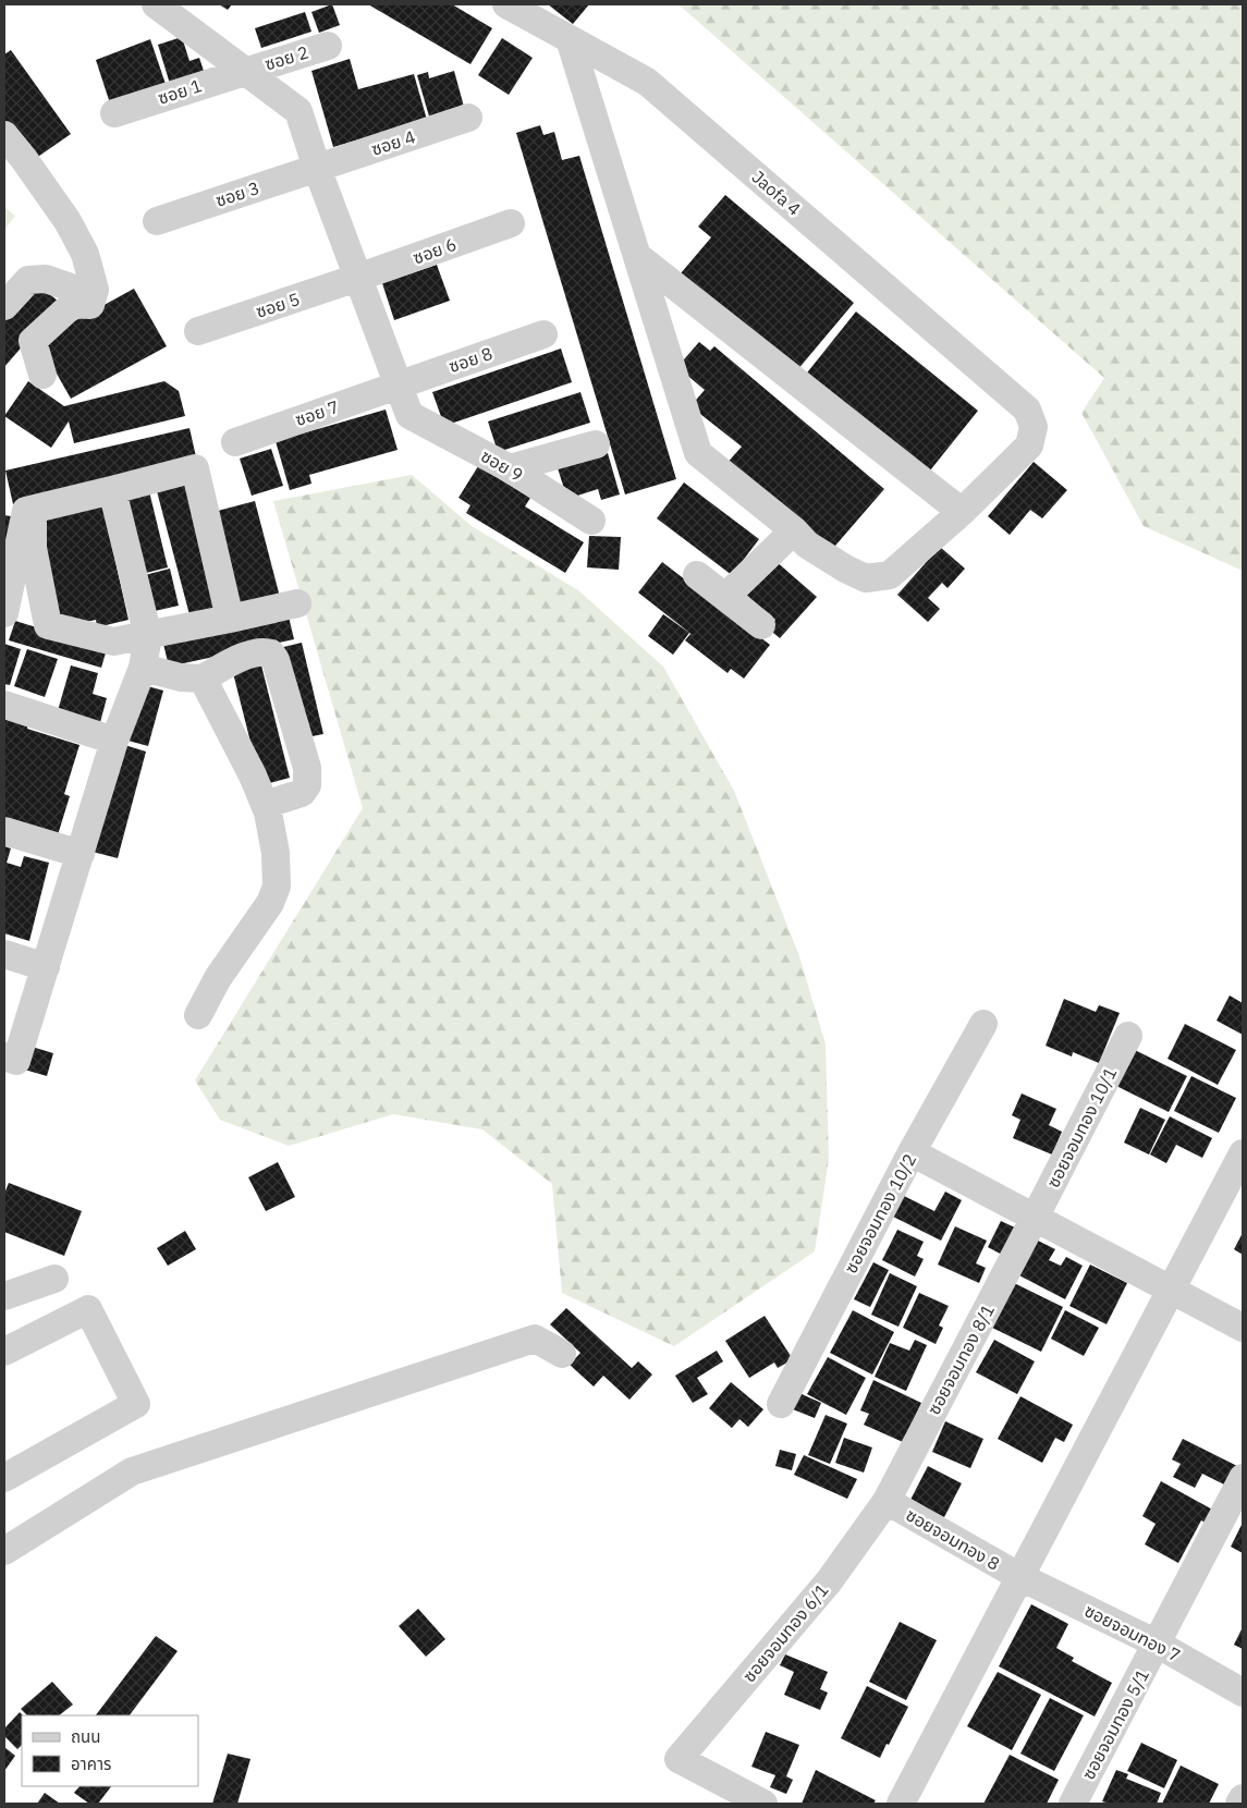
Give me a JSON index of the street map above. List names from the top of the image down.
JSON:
{
  "streets": {
    "street": [
      "ซอย 2",
      "ซอย 1",
      "ซอย 4",
      "Jaofa 4",
      "ซอย 3",
      "ซอย 6",
      "ซอย 5",
      "ซอย 8",
      "ซอย 7",
      "ซอย 9",
      "ซอยจอมทอง 10/1",
      "ซอยจอมทอง 10/2",
      "ซอยจอมทอง 8/1",
      "ซอยจอมทอง 8",
      "ซอยจอมทอง 6/1",
      "ซอยจอมทอง 7",
      "ซอยจอมทอง 5/1"
    ]
  },
  "crossings": [
    ["ซอย 2", "ซอย 1"],
    ["ซอย 4", "ซอย 3"],
    ["ซอย 6", "ซอย 5"],
    ["ซอย 8", "ซอย 7"],
    ["ซอย 8", "ซอย 9"],
    ["ซอย 7", "ซอย 9"],
    ["ซอยจอมทอง 10/1", "ซอยจอมทอง 8/1"],
    ["ซอยจอมทอง 8/1", "ซอยจอมทอง 8"],
    ["ซอยจอมทอง 8/1", "ซอยจอมทอง 6/1"],
    ["ซอยจอมทอง 8", "ซอยจอมทอง 6/1"],
    ["ซอยจอมทอง 8", "ซอยจอมทอง 7"],
    ["ซอยจอมทอง 7", "ซอยจอมทอง 5/1"]
  ],
  "legend": ["ถนน", "อาคาร"]
}
